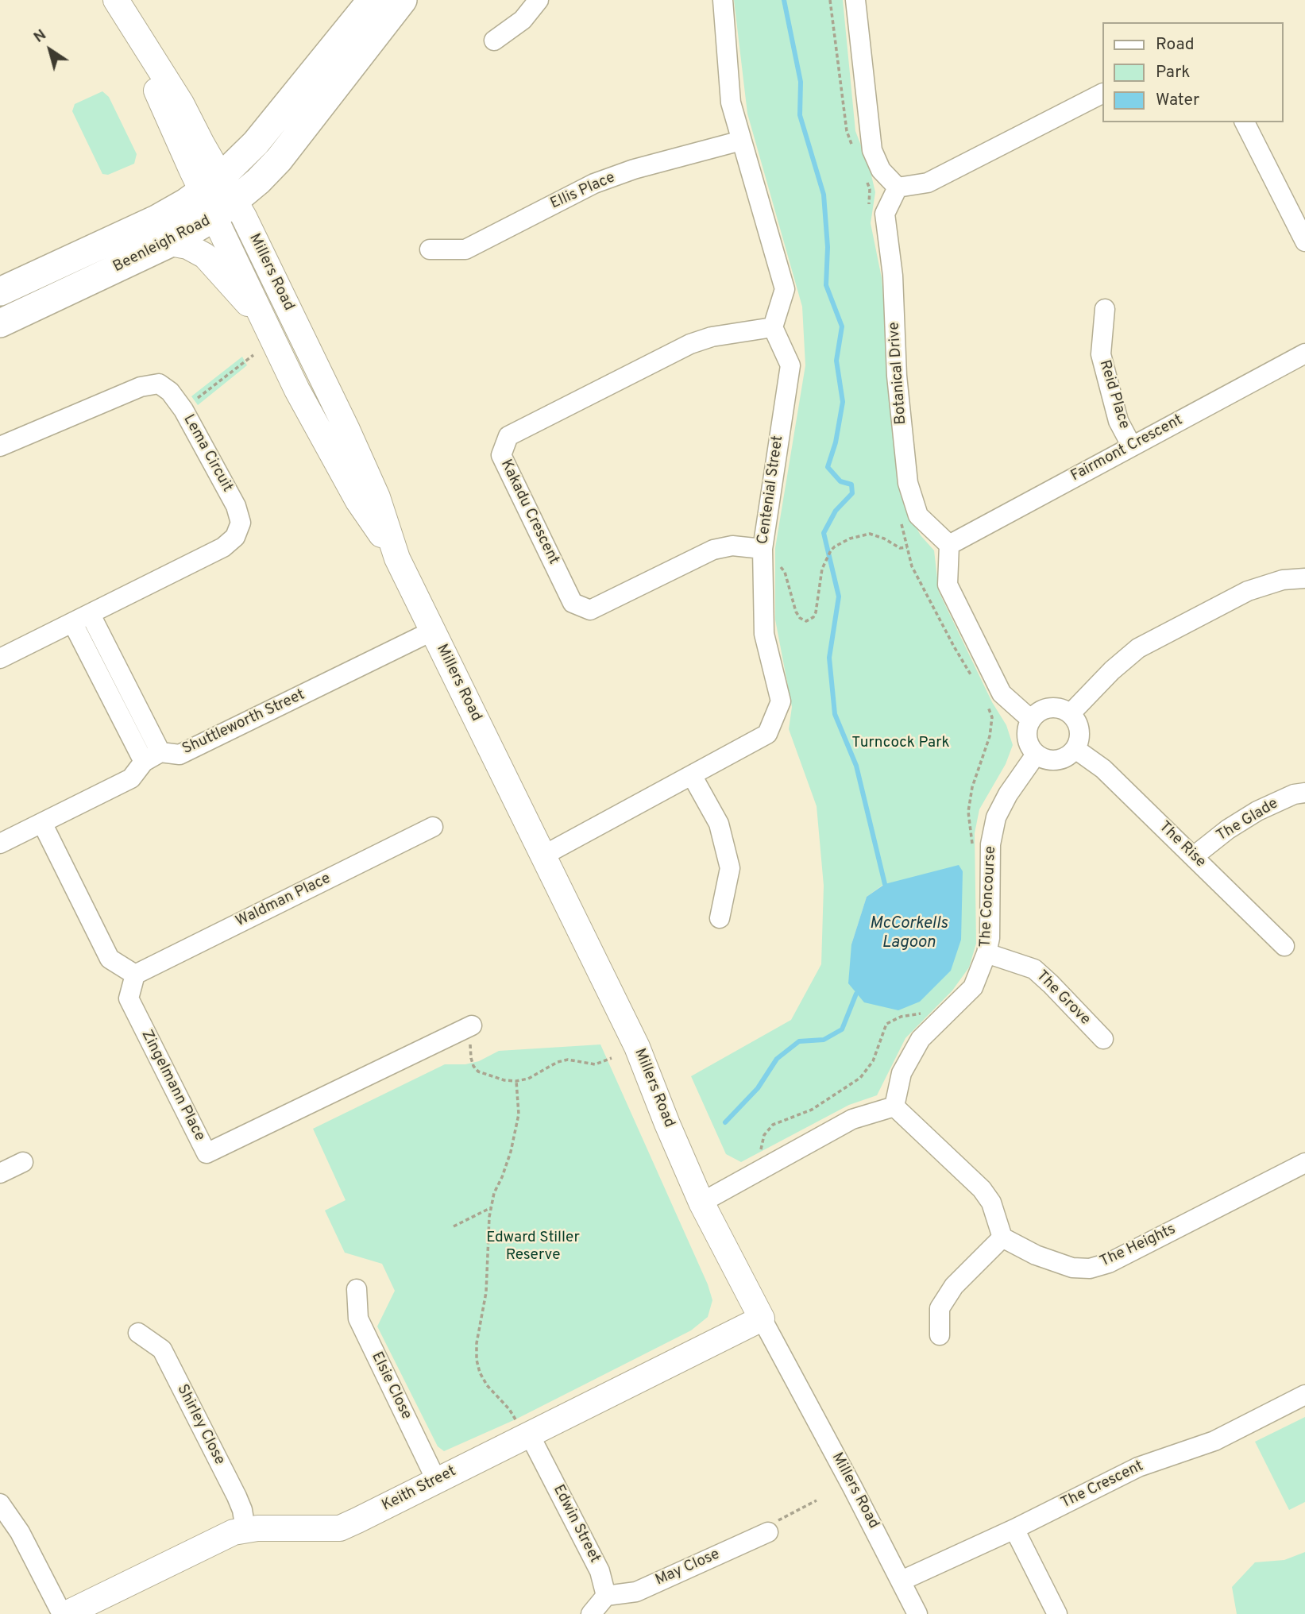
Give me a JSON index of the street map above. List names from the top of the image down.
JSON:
{
  "streets": {
    "main road": ["Beenleigh Road"],
    "street": [
      "Ellis Place",
      "Millers Road",
      "Botanical Drive",
      "Reid Place",
      "Fairmont Crescent",
      "Lema Circuit",
      "Centenial Street",
      "Kakadu Crescent",
      "Shuttleworth Street",
      "The Glade",
      "The Rise",
      "The Concourse",
      "Waldman Place",
      "The Grove",
      "Zingelmann Place",
      "The Heights",
      "Elsie Close",
      "Shirley Close",
      "The Crescent",
      "Keith Street",
      "Edwin Street",
      "May Close"
    ]
  },
  "crossings": [
    ["Beenleigh Road", "Millers Road"],
    ["Millers Road", "Centenial Street"],
    ["Millers Road", "Shuttleworth Street"],
    ["Millers Road", "The Crescent"],
    ["Millers Road", "Keith Street"],
    ["Botanical Drive", "Fairmont Crescent"],
    ["Reid Place", "Fairmont Crescent"],
    ["Centenial Street", "Kakadu Crescent"],
    ["The Glade", "The Rise"],
    ["The Rise", "The Concourse"],
    ["The Concourse", "The Grove"],
    ["Waldman Place", "Zingelmann Place"],
    ["Elsie Close", "Keith Street"],
    ["Shirley Close", "Keith Street"],
    ["Keith Street", "Edwin Street"],
    ["Edwin Street", "May Close"]
  ],
  "water": ["McCorkells Lagoon"],
  "parks": ["Turncock Park", "Edward Stiller Reserve"],
  "legend": ["Road", "Park", "Water"],
  "north": "top left"
}
